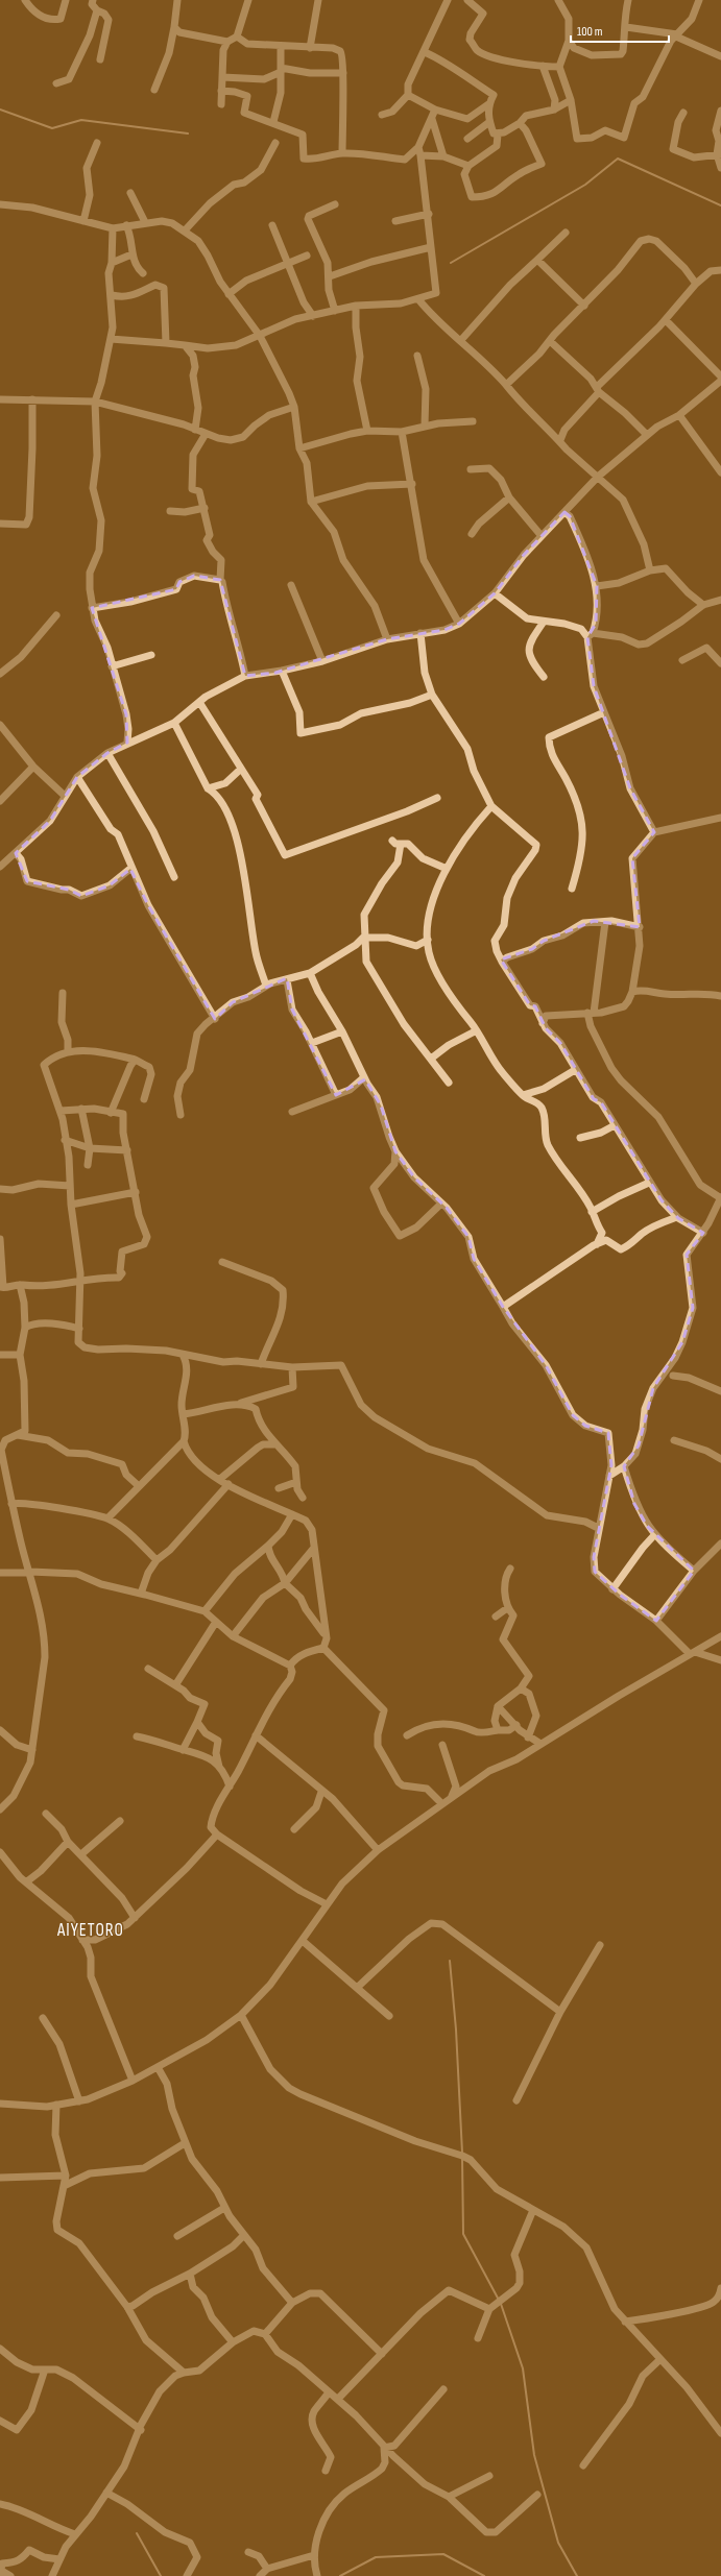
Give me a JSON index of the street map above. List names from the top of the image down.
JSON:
{
  "districts": ["AIYETORO"],
  "scale_bar": "100 m"
}
